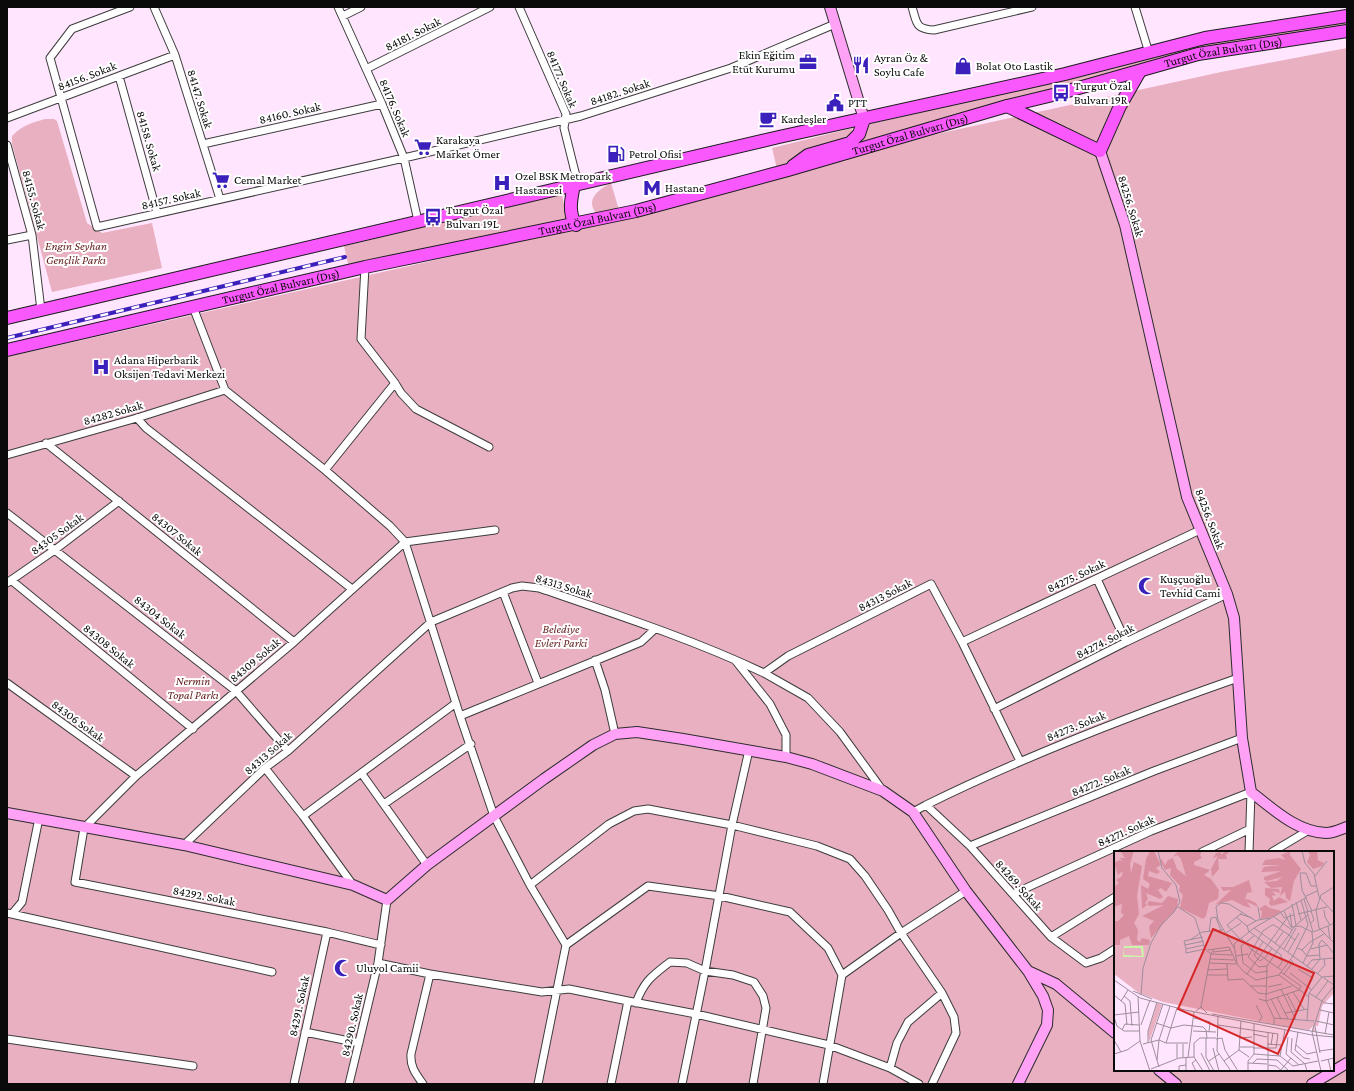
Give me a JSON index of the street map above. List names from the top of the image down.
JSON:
{
  "streets": {
    "main road": ["Turgut Özal Bulvarı (Dış)"],
    "street": [
      "84181. Sokak",
      "84156. Sokak",
      "84177. Sokak",
      "84182. Sokak",
      "84147. Sokak",
      "84176. Sokak",
      "84160. Sokak",
      "84158. Sokak",
      "84157. Sokak",
      "84155. Sokak",
      "84256. Sokak",
      "84282 Sokak",
      "84305 Sokak",
      "84307 Sokak",
      "84275. Sokak",
      "84313 Sokak",
      "84304 Sokak",
      "84274. Sokak",
      "84308 Sokak",
      "84309 Sokak",
      "84306 Sokak",
      "84273. Sokak",
      "84272. Sokak",
      "84271. Sokak",
      "84269. Sokak",
      "84292. Sokak",
      "84291. Sokak",
      "84290. Sokak"
    ]
  },
  "crossings": [
    ["84181. Sokak", "84176. Sokak"],
    ["Turgut Özal Bulvarı (Dış)", "84177. Sokak"],
    ["Turgut Özal Bulvarı (Dış)", "84176. Sokak"],
    ["Turgut Özal Bulvarı (Dış)", "84155. Sokak"],
    ["84156. Sokak", "84147. Sokak"],
    ["84156. Sokak", "84158. Sokak"],
    ["84156. Sokak", "84157. Sokak"],
    ["84177. Sokak", "84182. Sokak"],
    ["84182. Sokak", "84176. Sokak"],
    ["84182. Sokak", "84157. Sokak"],
    ["84147. Sokak", "84160. Sokak"],
    ["84147. Sokak", "84157. Sokak"],
    ["84176. Sokak", "84160. Sokak"],
    ["84176. Sokak", "84157. Sokak"],
    ["84158. Sokak", "84157. Sokak"],
    ["84256. Sokak", "84275. Sokak"],
    ["84256. Sokak", "84274. Sokak"],
    ["84256. Sokak", "84273. Sokak"],
    ["84256. Sokak", "84272. Sokak"],
    ["84256. Sokak", "84271. Sokak"],
    ["84282 Sokak", "84307 Sokak"],
    ["84305 Sokak", "84307 Sokak"],
    ["84305 Sokak", "84304 Sokak"],
    ["84305 Sokak", "84308 Sokak"],
    ["84307 Sokak", "84309 Sokak"],
    ["84275. Sokak", "84313 Sokak"],
    ["84313 Sokak", "84304 Sokak"],
    ["84304 Sokak", "84309 Sokak"],
    ["84308 Sokak", "84309 Sokak"],
    ["84309 Sokak", "84306 Sokak"],
    ["84309 Sokak", "84292. Sokak"],
    ["84273. Sokak", "84269. Sokak"],
    ["84272. Sokak", "84269. Sokak"],
    ["84271. Sokak", "84269. Sokak"],
    ["84292. Sokak", "84291. Sokak"],
    ["84292. Sokak", "84290. Sokak"]
  ],
  "parks": ["Engin Seyhan Gençlik Parkı", "Belediye Evleri Parki", "Nermin Topal Parkı"],
  "places": {
    "office": ["Ekin Eğitim Etüt Kurumu"],
    "restaurant": ["Ayran Öz & Soylu Cafe"],
    "shop": ["Bolat Oto Lastik"],
    "bus stop": ["Turgut Özal Bulvarı 19R", "Turgut Özal Bulvarı 19L"],
    "public building": ["PTT"],
    "cafe": ["Kardeşler"],
    "supermarket": ["Karakaya Market Ömer", "Cemal Market"],
    "fuel station": ["Petrol Ofisi"],
    "hospital": ["Ozel BSK Metropark Hastanesi", "Adana Hiperbarik Oksijen Tedavi Merkezi"],
    "metro station": ["Hastane"],
    "mosque": ["Kuşçuoğlu Tevhid Cami", "Uluyol Camii"]
  }
}
